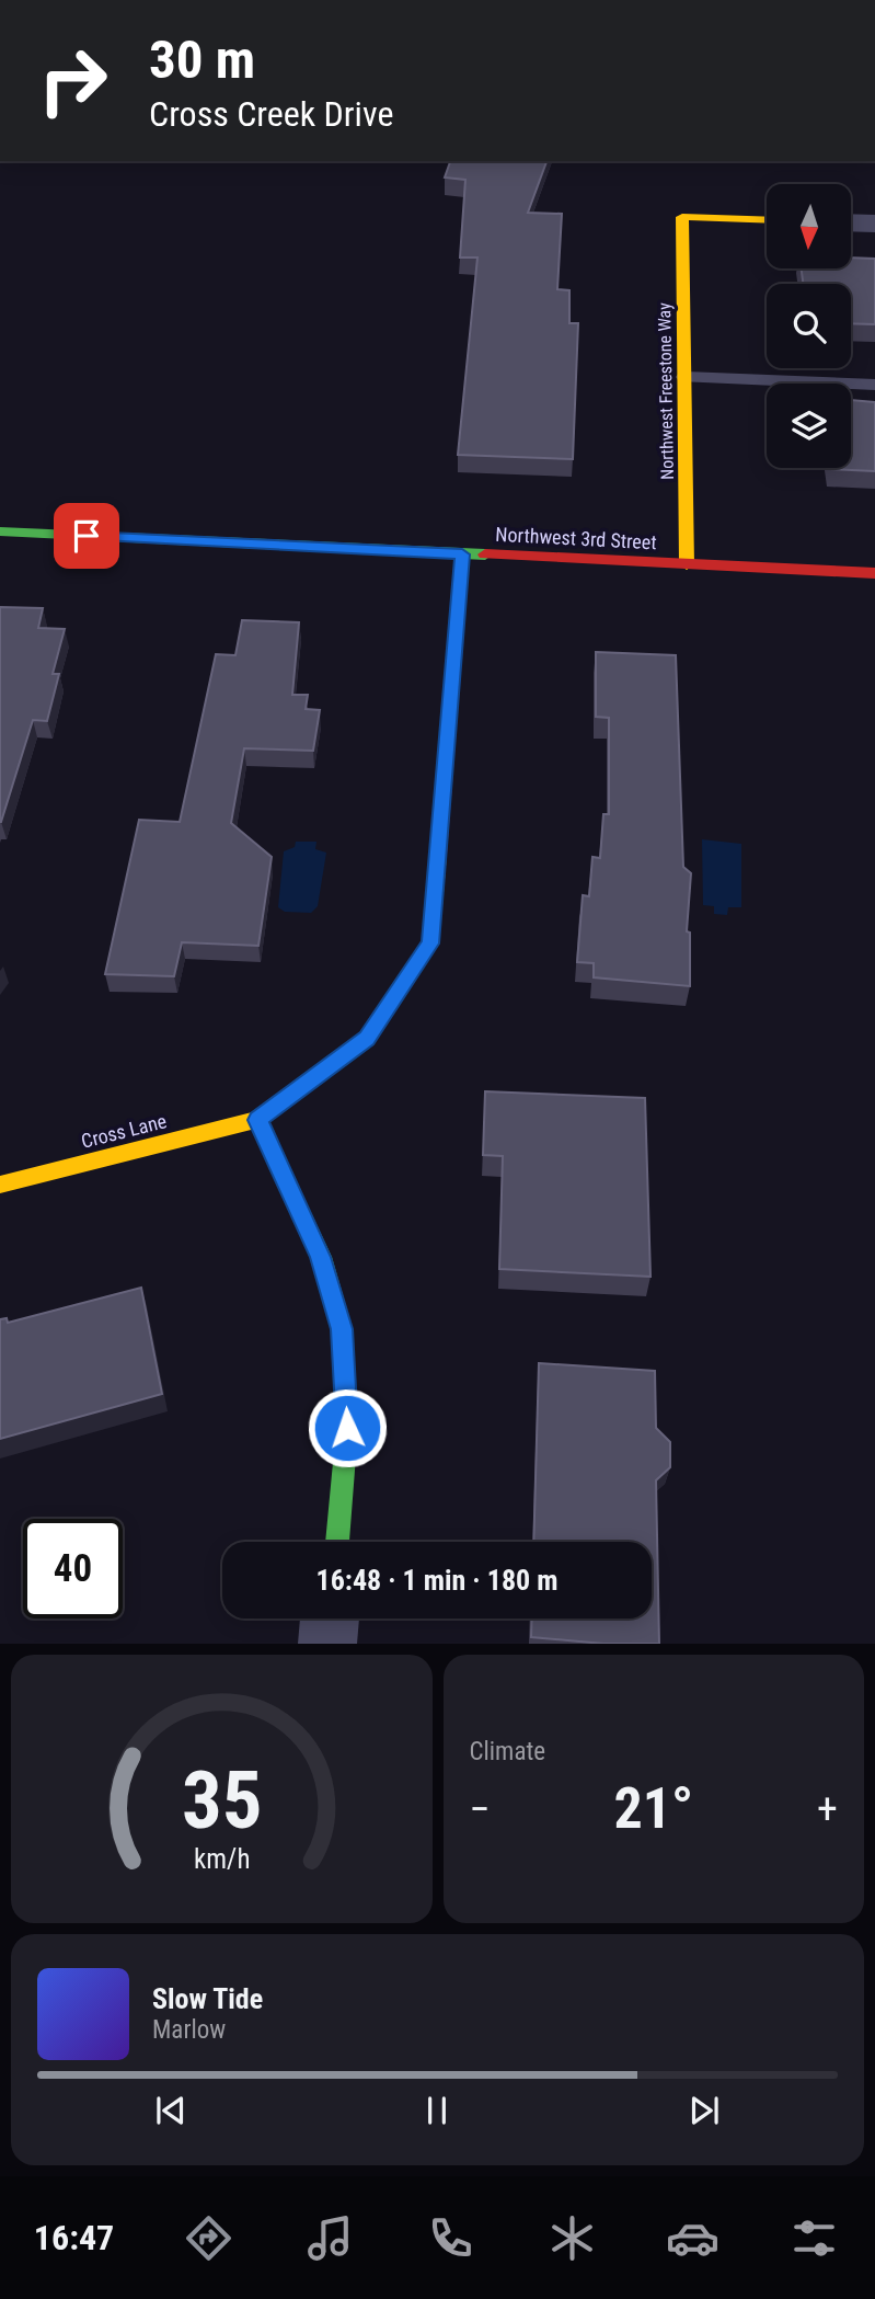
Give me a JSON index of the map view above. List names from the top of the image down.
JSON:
{
  "streets": {
    "street": ["Northwest Freestone Way", "Northwest 3rd Street", "Cross Lane"]
  },
  "crossings": [
    ["Northwest Freestone Way", "Northwest 3rd Street"]
  ],
  "north": "bottom",
  "page": {
    "turn": ["30 m", "Cross Creek Drive"],
    "limit": "40",
    "trip": "16:48 · 1 min · 180 m",
    "tile": "Climate",
    "heat": ["−", "21°", "+"],
    "song": ["Slow Tide", "Marlow"],
    "tabs": "16:47",
    "gauge": ["35", "km/h"]
  }
}
